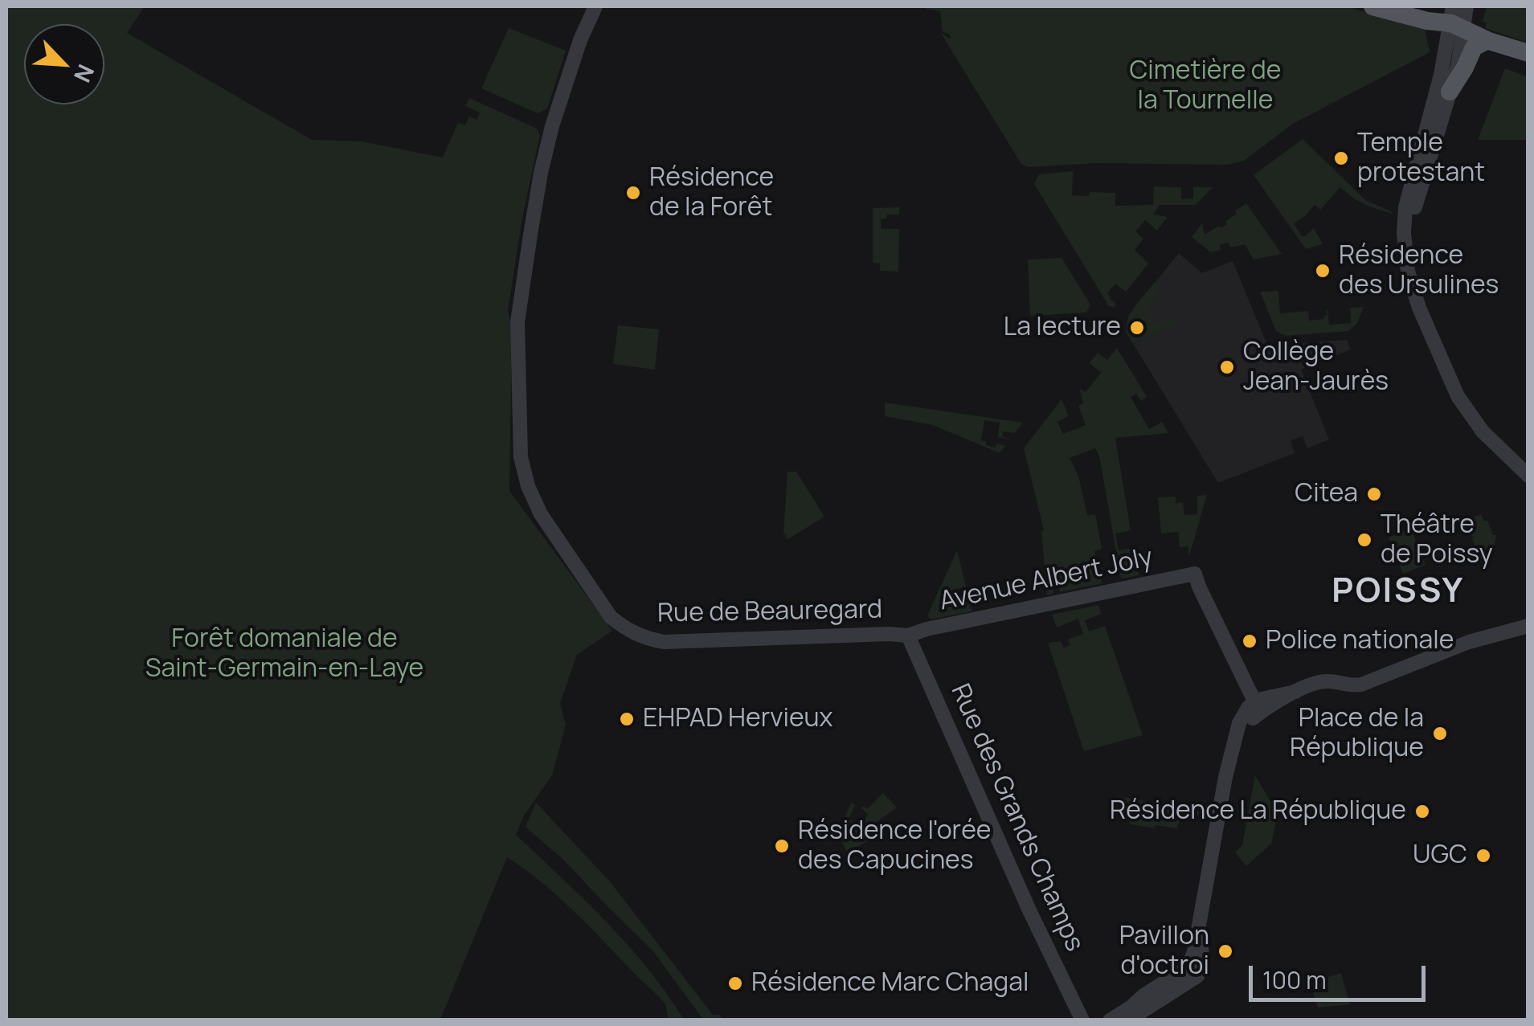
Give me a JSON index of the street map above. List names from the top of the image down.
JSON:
{
  "streets": {
    "street": ["Avenue Albert Joly", "Rue de Beauregard", "Rue des Grands Champs"]
  },
  "crossings": [
    ["Avenue Albert Joly", "Rue de Beauregard"],
    ["Avenue Albert Joly", "Rue des Grands Champs"],
    ["Rue de Beauregard", "Rue des Grands Champs"]
  ],
  "districts": ["POISSY"],
  "parks": ["Cimetière de la Tournelle", "Forêt domaniale de Saint-Germain-en-Laye"],
  "places": [
    "Temple protestant",
    "Résidence de la Forêt",
    "Résidence des Ursulines",
    "La lecture",
    "Collège Jean-Jaurès",
    "Citea",
    "Théâtre de Poissy",
    "Police nationale",
    "EHPAD Hervieux",
    "Place de la République",
    "Résidence La République",
    "Résidence l'orée des Capucines",
    "UGC",
    "Pavillon d'octroi",
    "Résidence Marc Chagal"
  ],
  "scale_bar": "100 m",
  "north": "bottom right"
}
